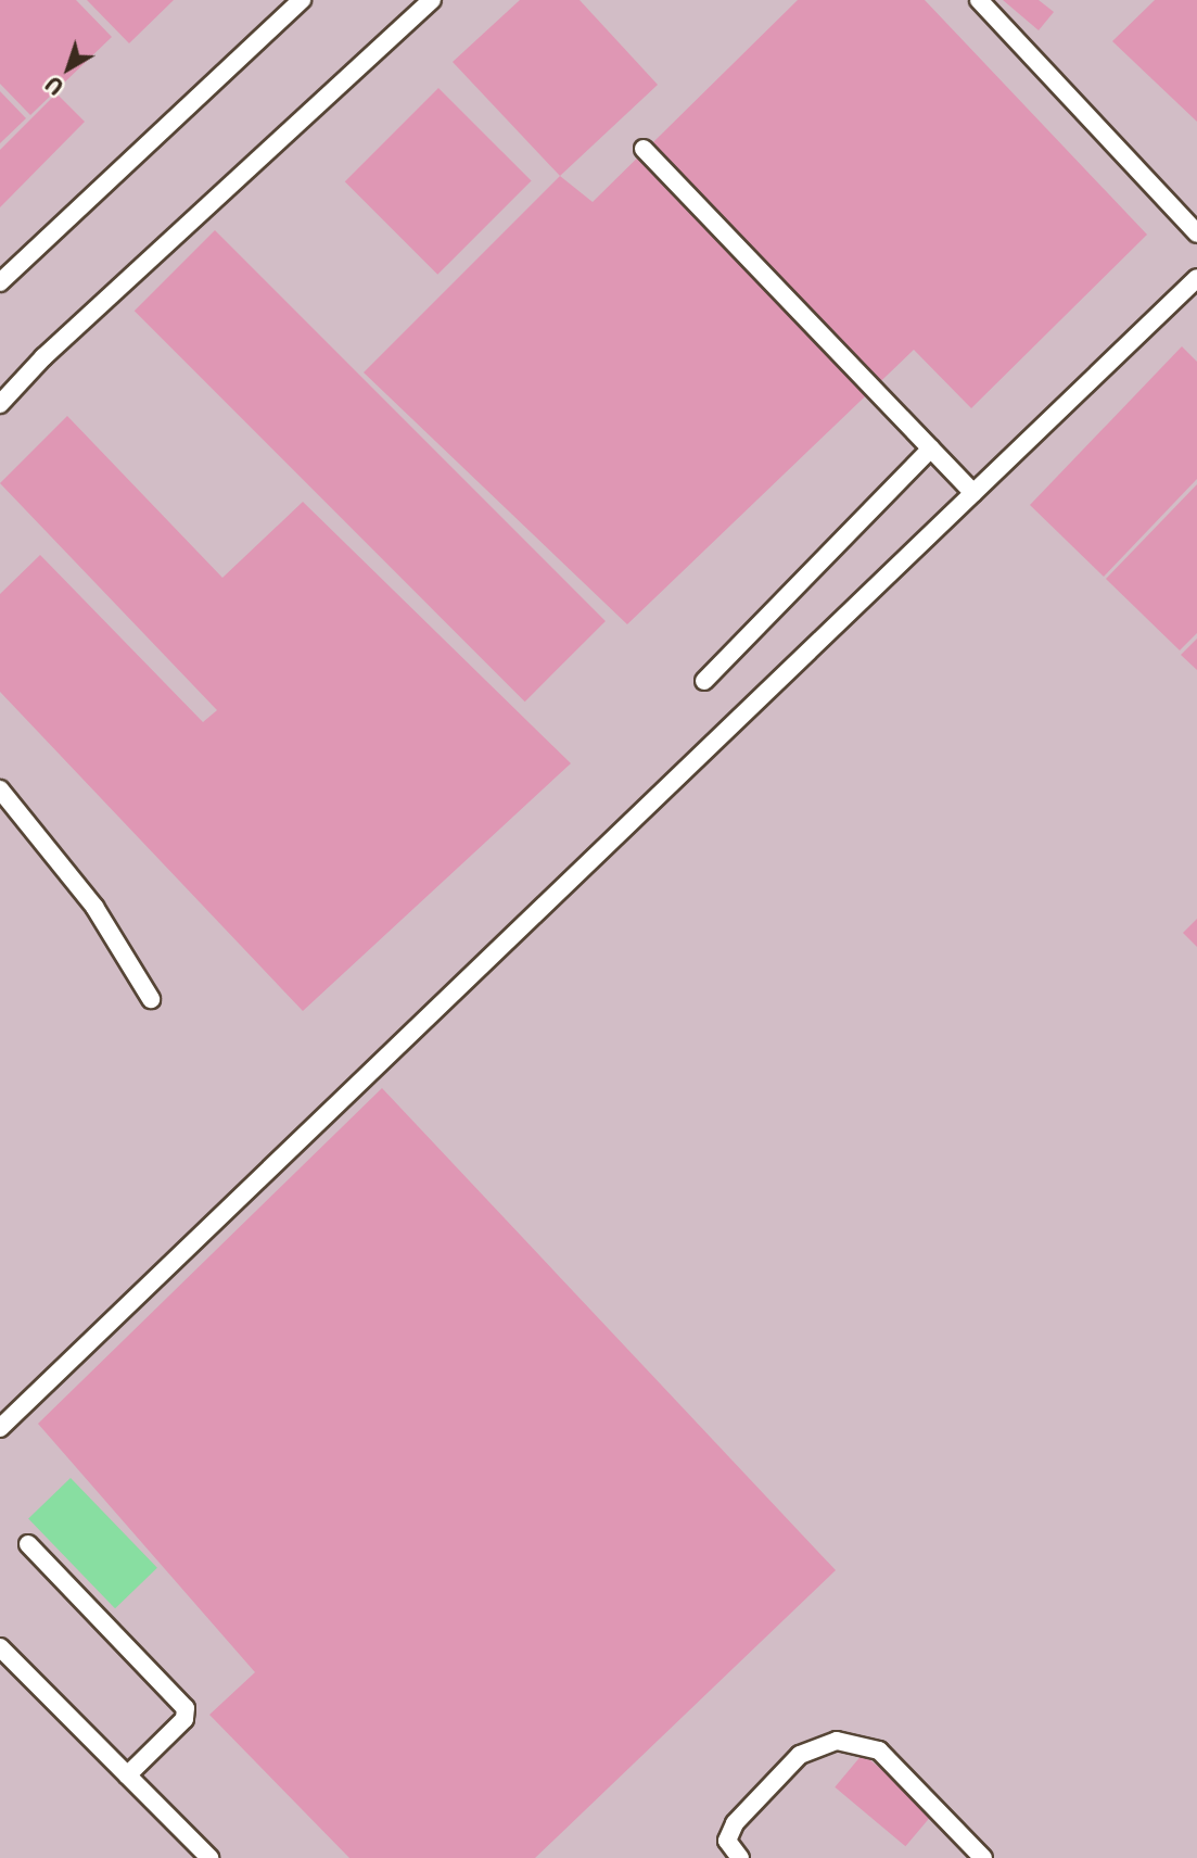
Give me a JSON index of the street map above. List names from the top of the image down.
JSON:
{
  "north": "bottom left"
}
